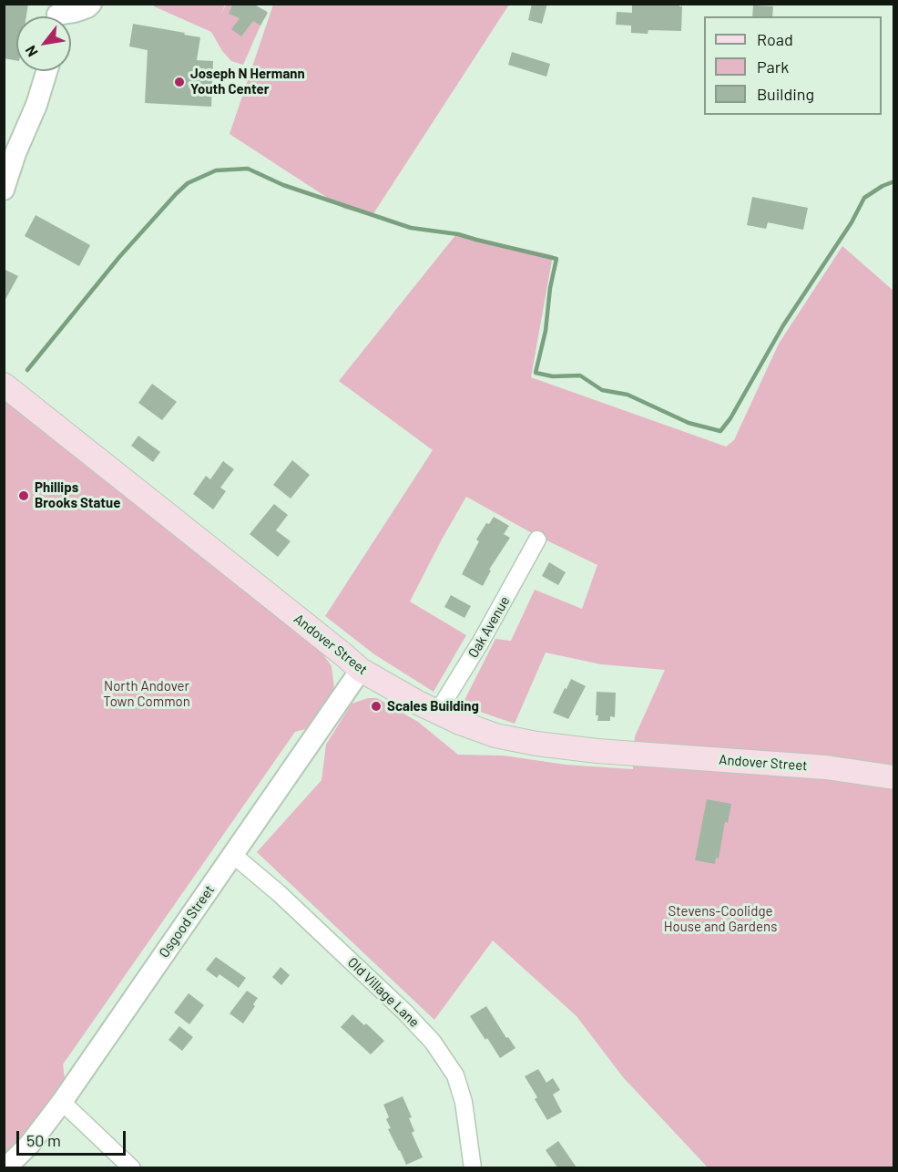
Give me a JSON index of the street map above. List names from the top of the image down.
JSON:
{
  "streets": {
    "main road": ["Andover Street"],
    "street": ["Oak Avenue", "Osgood Street", "Old Village Lane"]
  },
  "crossings": [
    ["Oak Avenue", "Andover Street"],
    ["Andover Street", "Osgood Street"],
    ["Osgood Street", "Old Village Lane"]
  ],
  "parks": ["North Andover Town Common", "Stevens-Coolidge House and Gardens"],
  "places": ["Joseph N Hermann Youth Center", "Phillips Brooks Statue", "Scales Building"],
  "legend": ["Road", "Park", "Building"],
  "scale_bar": "50 m",
  "north": "bottom left"
}
